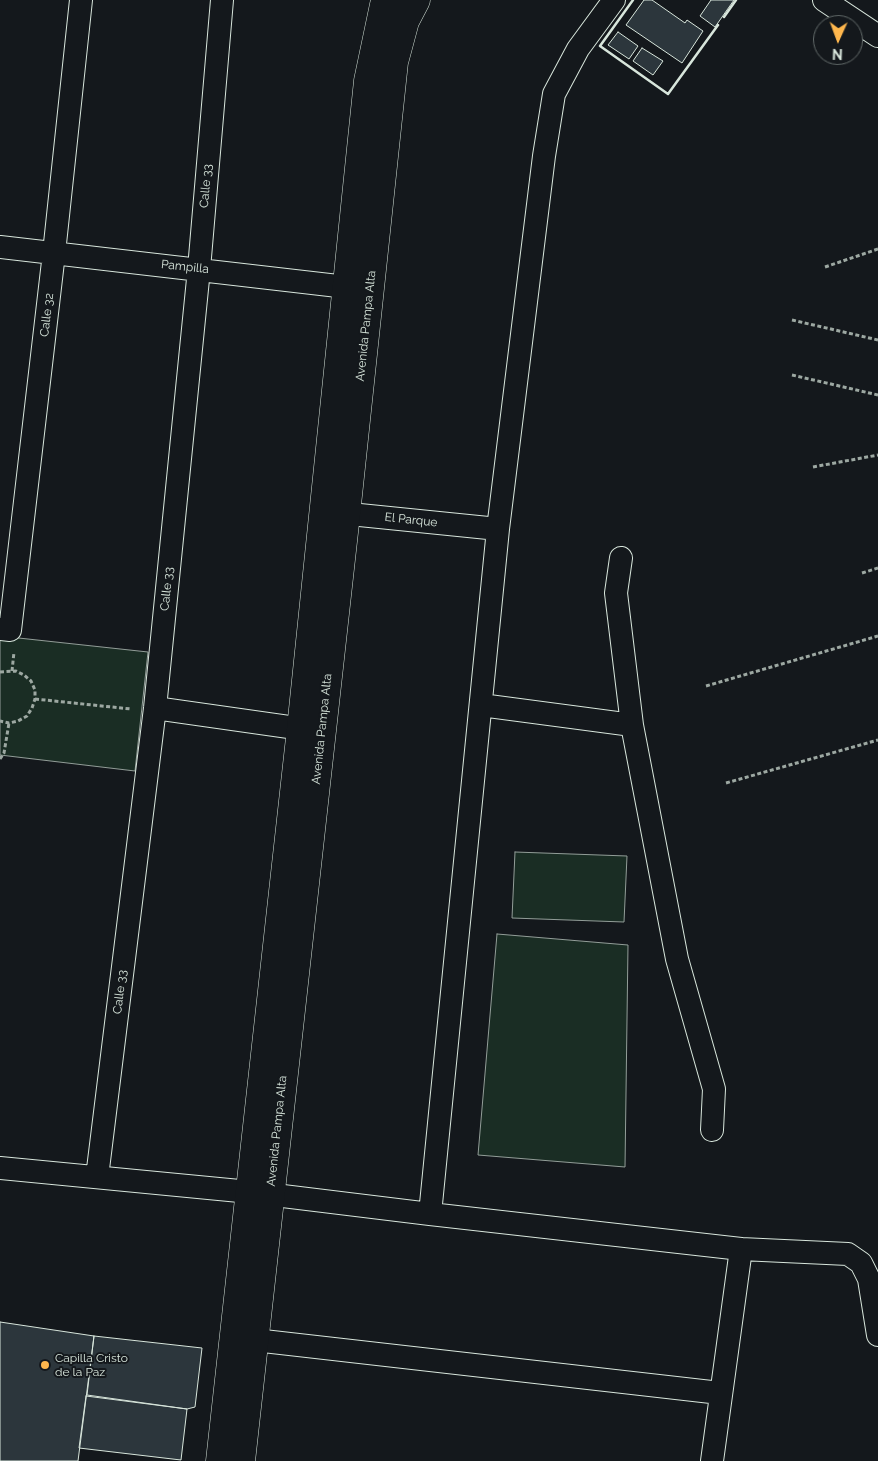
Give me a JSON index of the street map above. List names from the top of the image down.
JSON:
{
  "streets": {
    "street": [
      "Calle 33",
      "Pampilla",
      "Calle 32",
      "Avenida Pampa Alta",
      "El Parque"
    ]
  },
  "crossings": [
    ["Calle 33", "Pampilla"],
    ["Pampilla", "Calle 32"],
    ["Pampilla", "Avenida Pampa Alta"],
    ["Avenida Pampa Alta", "El Parque"]
  ],
  "places": ["Capilla Cristo de la Paz"],
  "north": "bottom"
}
